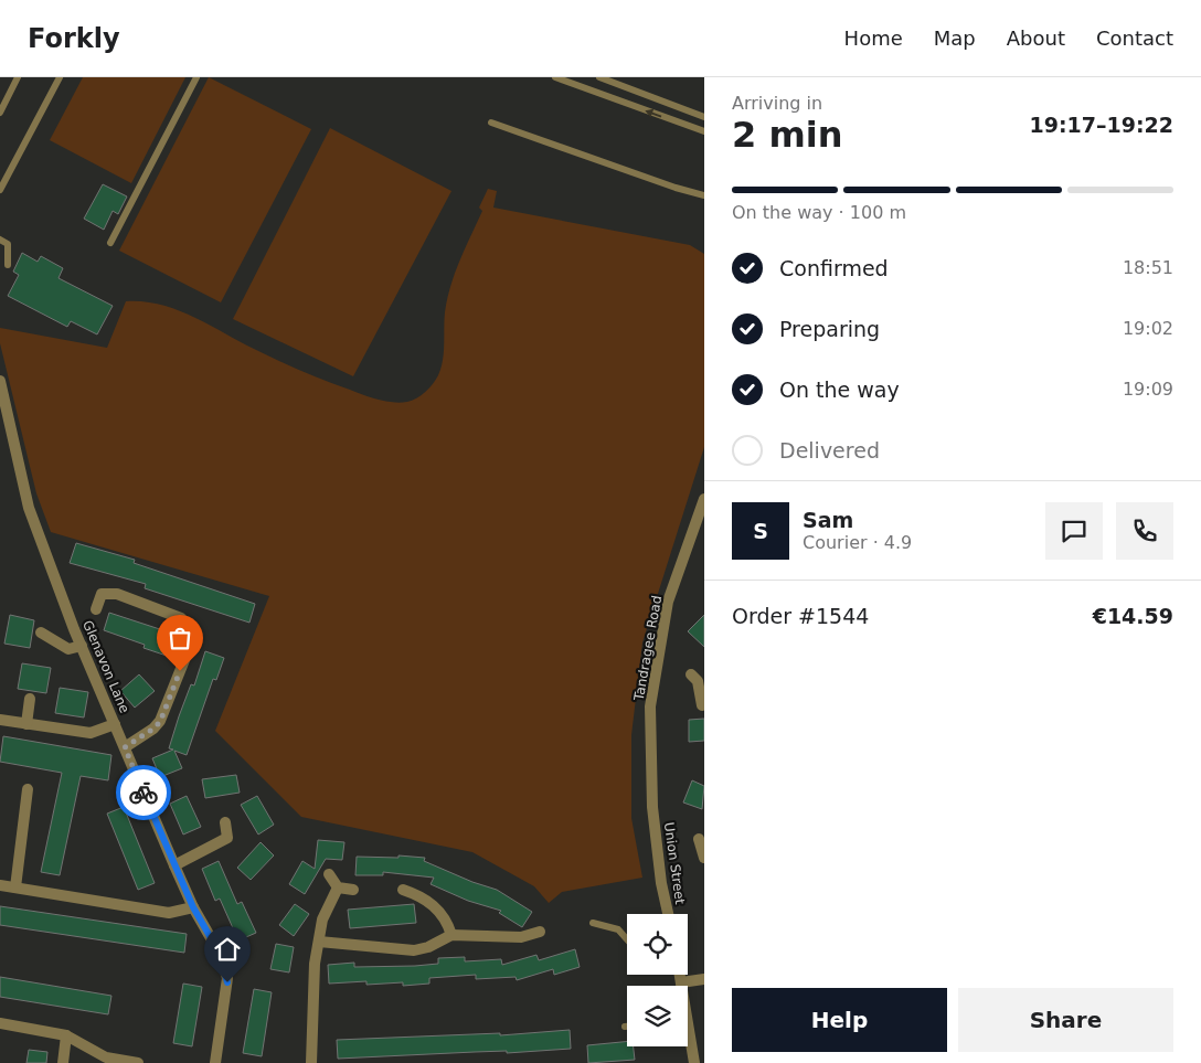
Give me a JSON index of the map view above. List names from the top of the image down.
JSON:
{
  "streets": {
    "street": ["Tandragee Road", "Glenavon Lane", "Union Street"]
  },
  "crossings": [
    ["Tandragee Road", "Union Street"]
  ],
  "page": {
    "header": "Forkly",
    "nav": [
      "Home",
      "Map",
      "About",
      "Contact"
    ],
    "heading": ["2 min", "Arriving in", "19:17–19:22"],
    "panel": [
      "Sam",
      "Courier · 4.9",
      "Order #1544",
      "€14.59"
    ],
    "bar": "On the way · 100 m",
    "list": [
      ["Confirmed", "18:51"],
      ["Preparing", "19:02"],
      ["On the way", "19:09"],
      "Delivered"
    ],
    "round": "S",
    "buttons": ["Help", "Share"]
  }
}
